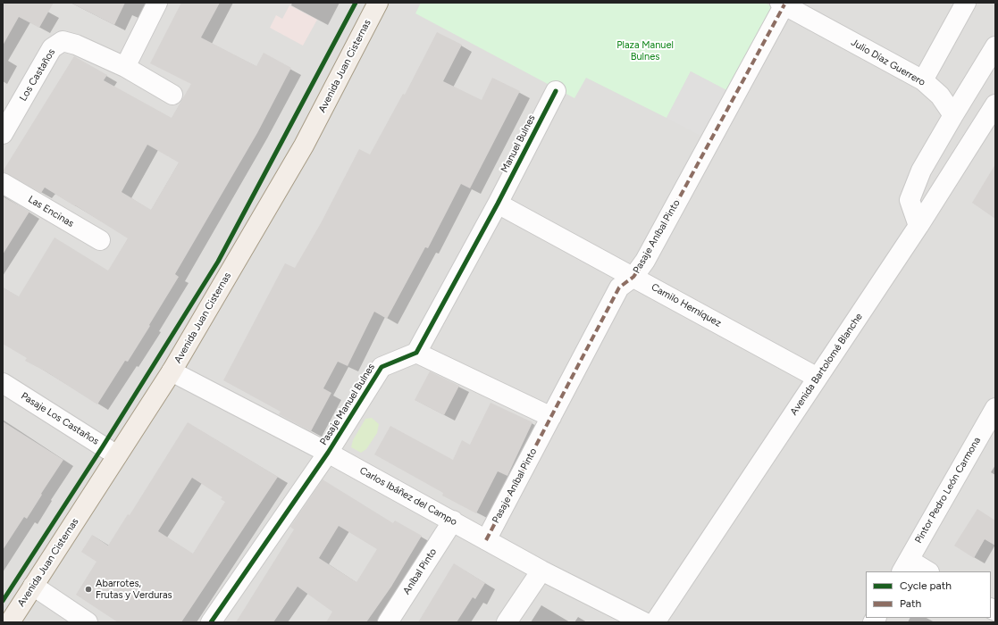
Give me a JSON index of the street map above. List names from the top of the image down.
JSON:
{
  "streets": {
    "main road": ["Avenida Juan Cisternas"],
    "street": [
      "Julio Díaz Guerrero",
      "Los Castaños",
      "Manuel Bulnes",
      "Las Encinas",
      "Pasaje Aníbal Pinto",
      "Camilo Herníquez",
      "Avenida Bartolomé Blanche",
      "Pasaje Manuel Bulnes",
      "Pasaje Los Castaños",
      "Pintor Pedro León Carmona",
      "Carlos Ibáñez del Campo",
      "Aníbal Pinto"
    ]
  },
  "crossings": [
    ["Julio Díaz Guerrero", "Pasaje Aníbal Pinto"],
    ["Avenida Juan Cisternas", "Pasaje Los Castaños"],
    ["Avenida Juan Cisternas", "Carlos Ibáñez del Campo"],
    ["Manuel Bulnes", "Camilo Herníquez"],
    ["Pasaje Aníbal Pinto", "Camilo Herníquez"],
    ["Pasaje Aníbal Pinto", "Carlos Ibáñez del Campo"],
    ["Camilo Herníquez", "Avenida Bartolomé Blanche"],
    ["Pasaje Manuel Bulnes", "Carlos Ibáñez del Campo"],
    ["Carlos Ibáñez del Campo", "Aníbal Pinto"]
  ],
  "parks": ["Plaza Manuel Bulnes"],
  "places": ["Abarrotes, Frutas y Verduras"],
  "legend": ["Cycle path", "Path"]
}
